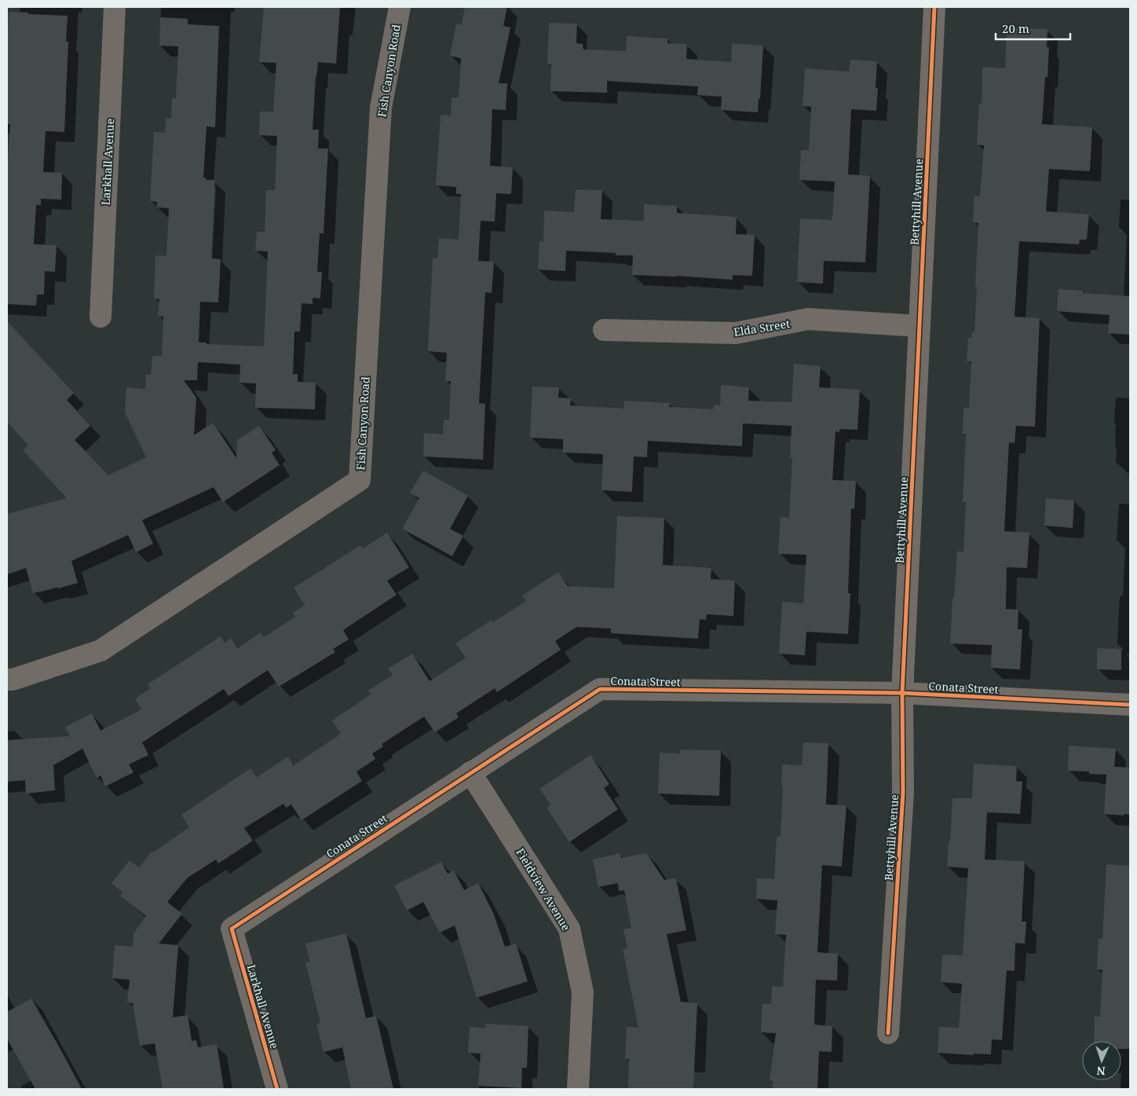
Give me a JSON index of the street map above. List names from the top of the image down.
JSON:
{
  "streets": {
    "street": [
      "Fish Canyon Road",
      "Larkhall Avenue",
      "Bettyhill Avenue",
      "Elda Street",
      "Conata Street",
      "Fieldview Avenue"
    ]
  },
  "crossings": [
    ["Larkhall Avenue", "Conata Street"],
    ["Bettyhill Avenue", "Elda Street"],
    ["Bettyhill Avenue", "Conata Street"],
    ["Conata Street", "Fieldview Avenue"]
  ],
  "scale_bar": "20 m",
  "north": "bottom"
}
